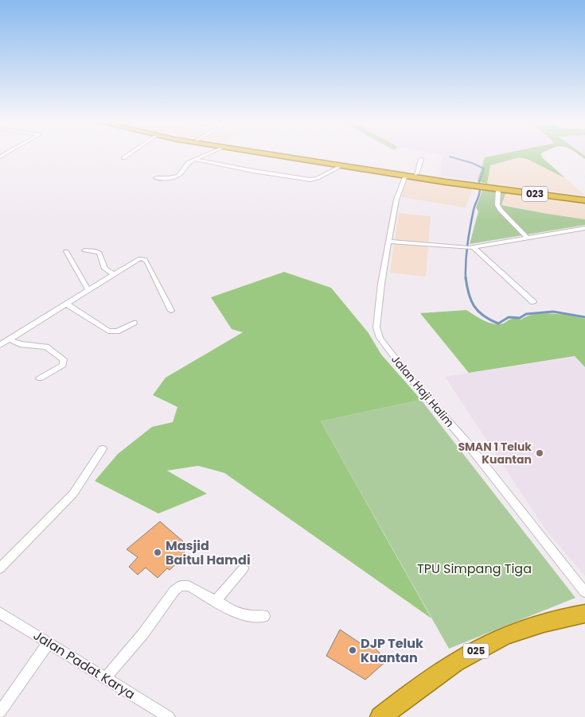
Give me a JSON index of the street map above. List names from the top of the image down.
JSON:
{
  "streets": {
    "highway": ["023", "025"],
    "street": ["Jalan Haji Halim", "Jalan Padat Karya"]
  },
  "crossings": [
    ["023", "Jalan Haji Halim"]
  ],
  "parks": ["TPU Simpang Tiga"],
  "places": ["SMAN 1 Teluk Kuantan", "Masjid Baitul Hamdi", "DJP Teluk Kuantan"]
}
